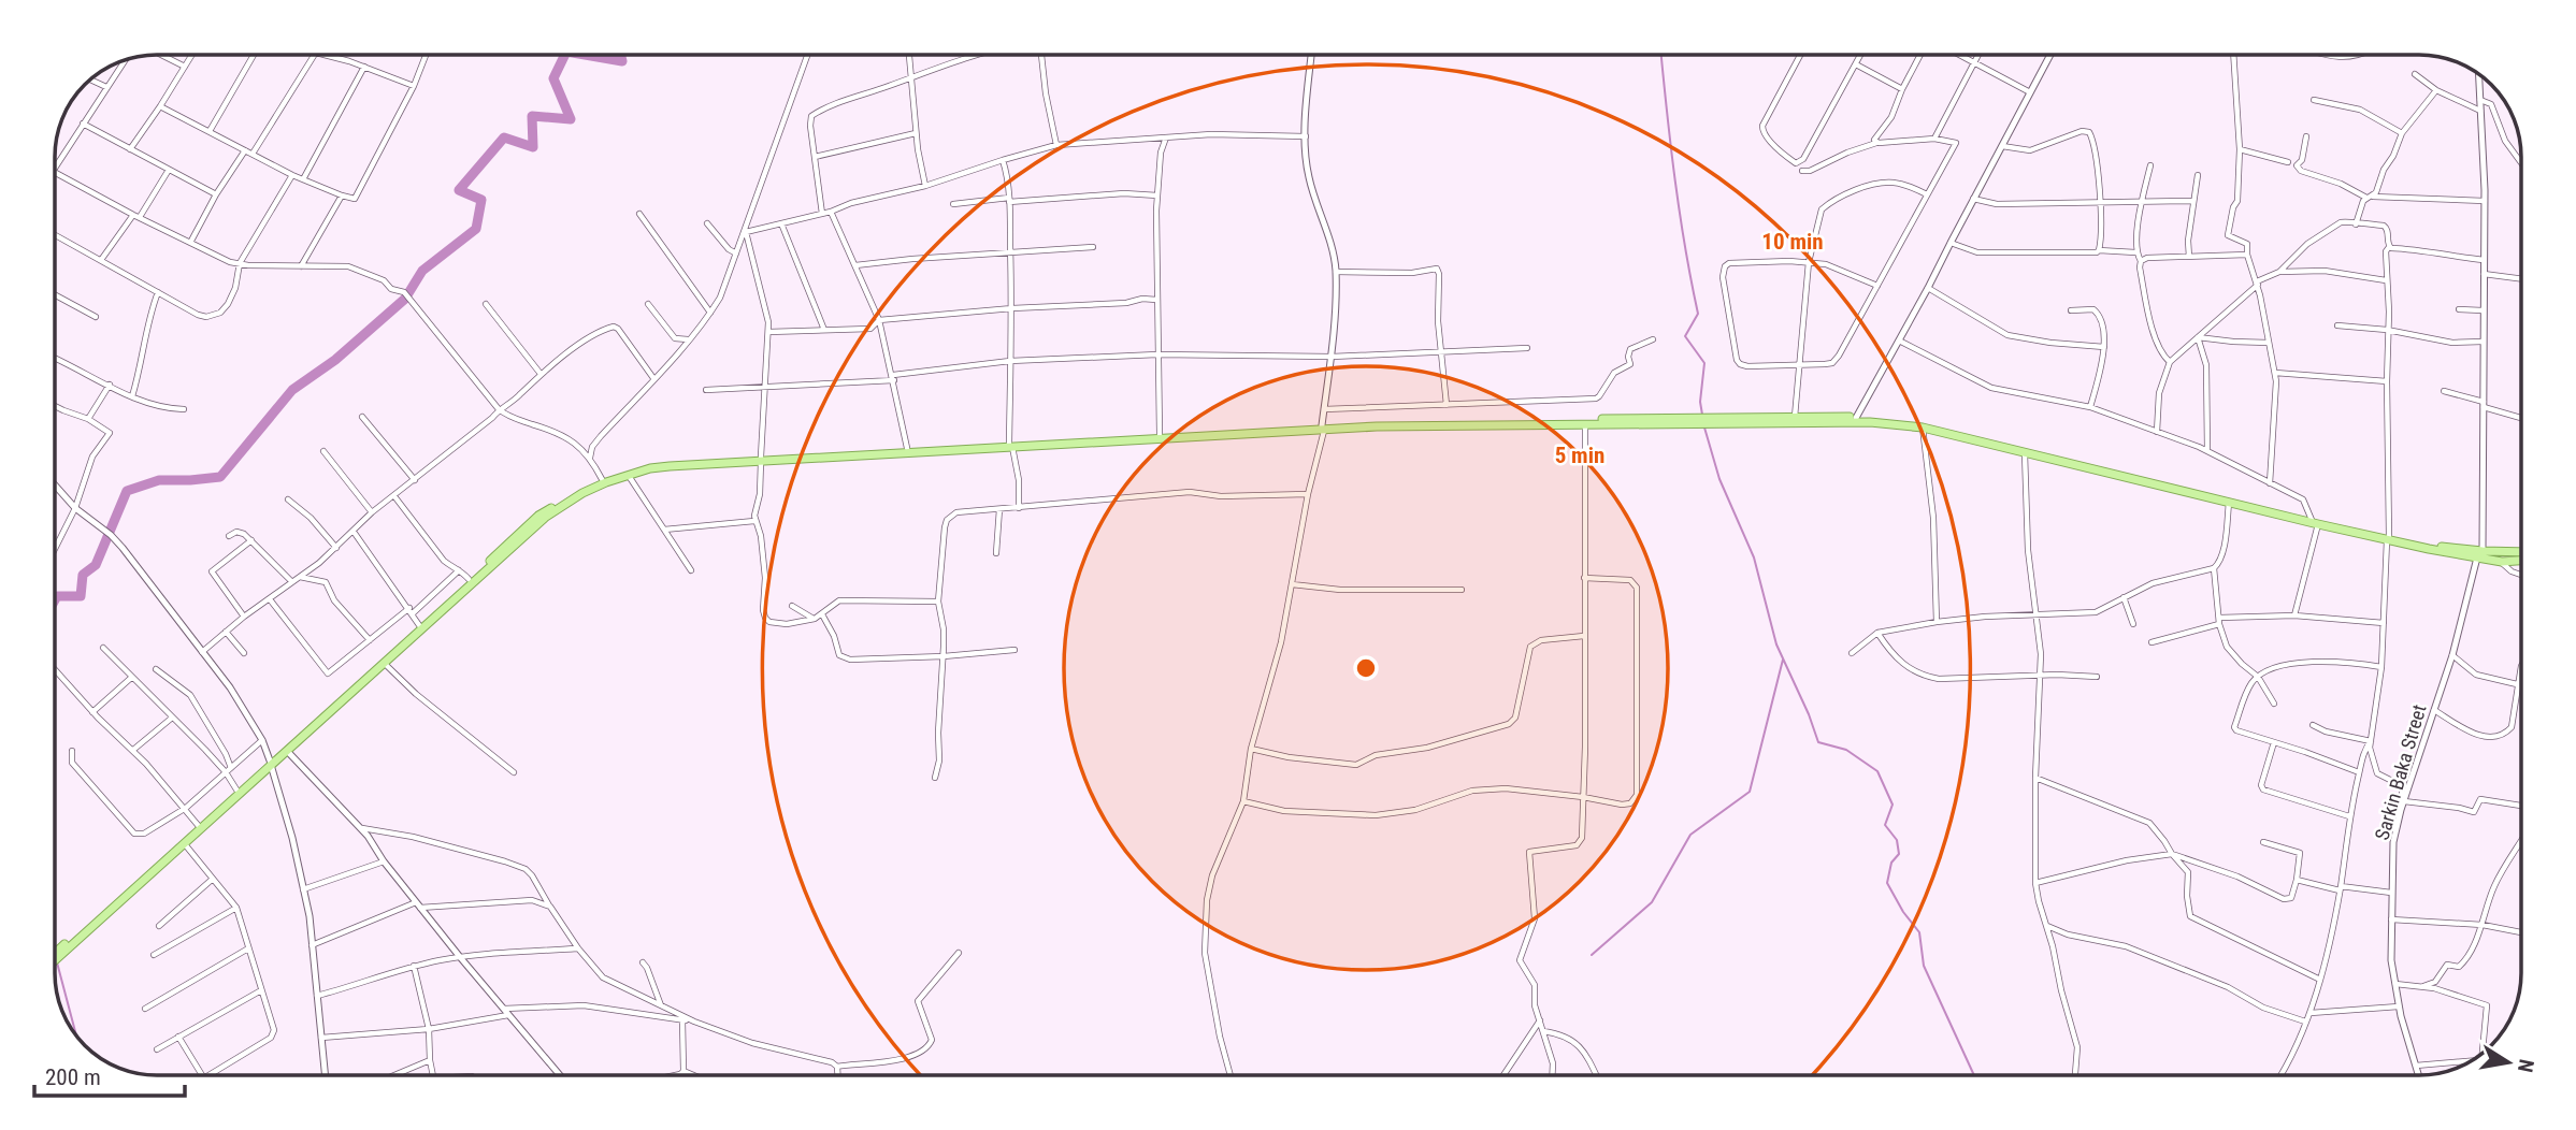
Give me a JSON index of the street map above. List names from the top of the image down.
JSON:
{
  "streets": {
    "street": ["Sarkin Baka Street"]
  },
  "scale_bar": "200 m",
  "north": "right",
  "rings": ["10 min", "5 min"]
}
